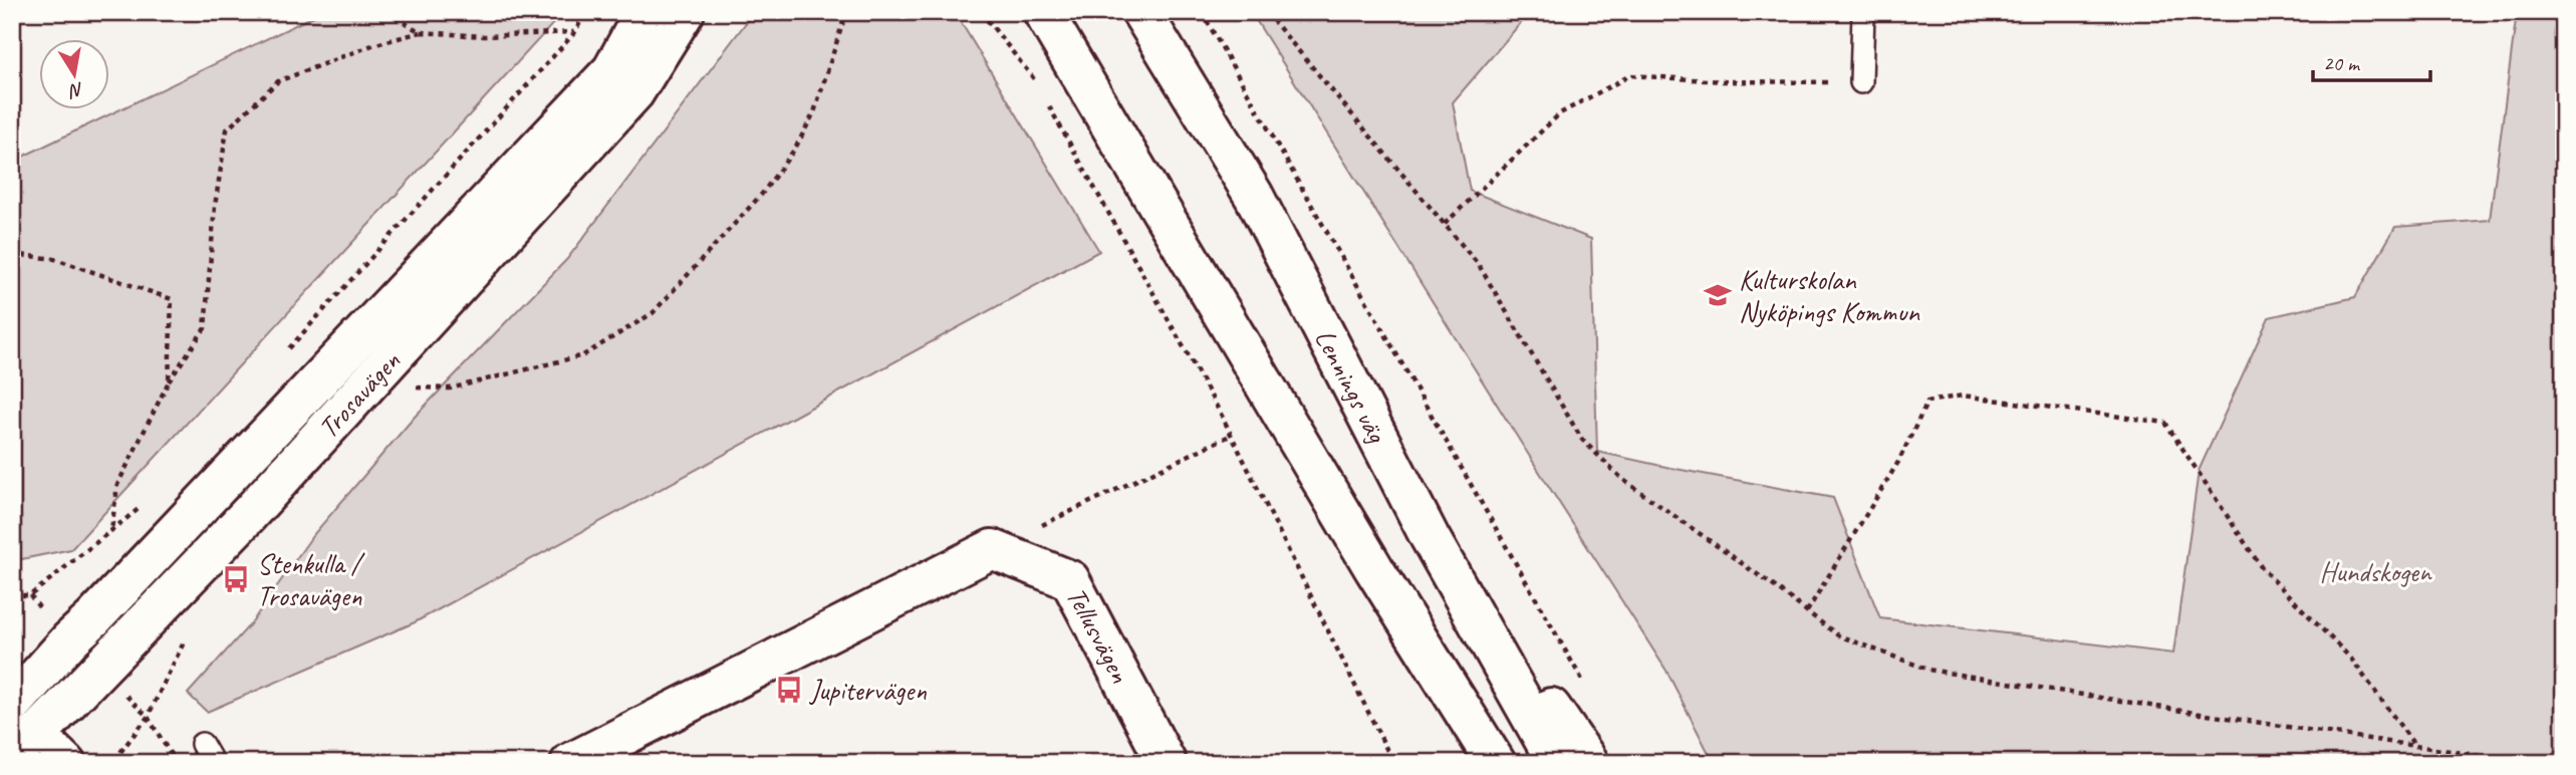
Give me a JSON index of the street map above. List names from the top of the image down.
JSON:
{
  "streets": {
    "main road": ["Lennings väg", "Trosavägen", "Tellusvägen"]
  },
  "parks": ["Hundskogen"],
  "places": {
    "school or university": ["Kulturskolan Nyköpings Kommun"],
    "bus stop": ["Stenkulla / Trosavägen", "Jupitervägen"]
  },
  "scale_bar": "20 m",
  "north": "bottom"
}
